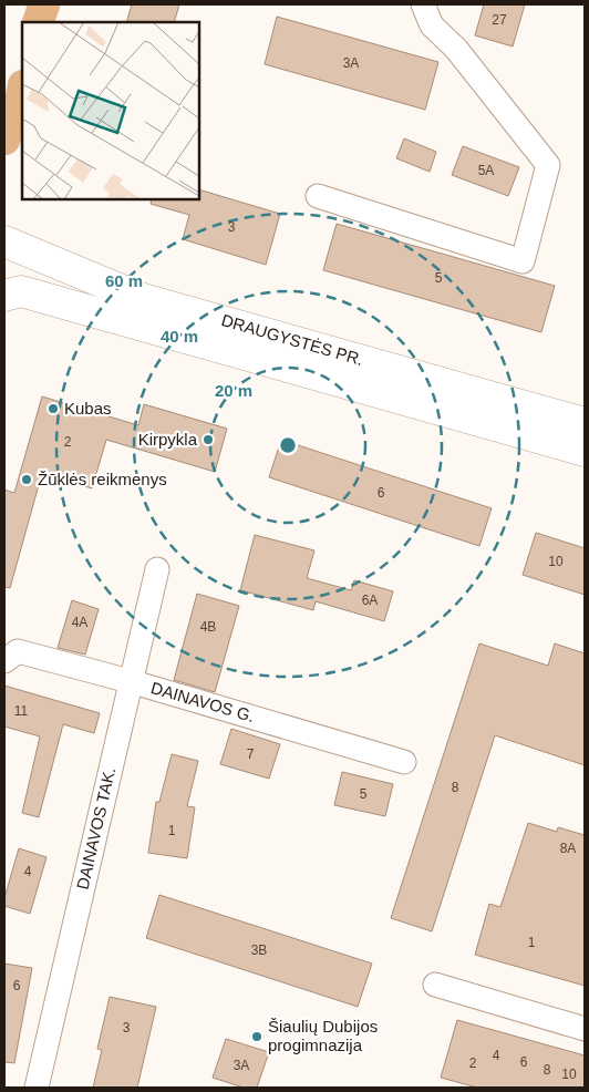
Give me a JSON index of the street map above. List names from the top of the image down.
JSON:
{
  "streets": {
    "main road": ["DRAUGYSTĖS PR."],
    "street": ["DAINAVOS G.", "DAINAVOS TAK."]
  },
  "crossings": [
    ["DAINAVOS G.", "DAINAVOS TAK."]
  ],
  "places": [
    "Kubas",
    "Kirpykla",
    "Žūklės reikmenys",
    "Šiaulių Dubijos progimnazija"
  ],
  "house_numbers": [
    "27",
    "3A",
    "5A",
    "3",
    "5",
    "2",
    "6",
    "10",
    "6A",
    "4A",
    "4B",
    "11",
    "7",
    "8",
    "5",
    "1",
    "8A",
    "4",
    "1",
    "3B",
    "6",
    "3",
    "4",
    "6",
    "2",
    "3A",
    "8",
    "10"
  ],
  "rings": ["60 m", "40 m", "20 m"]
}
